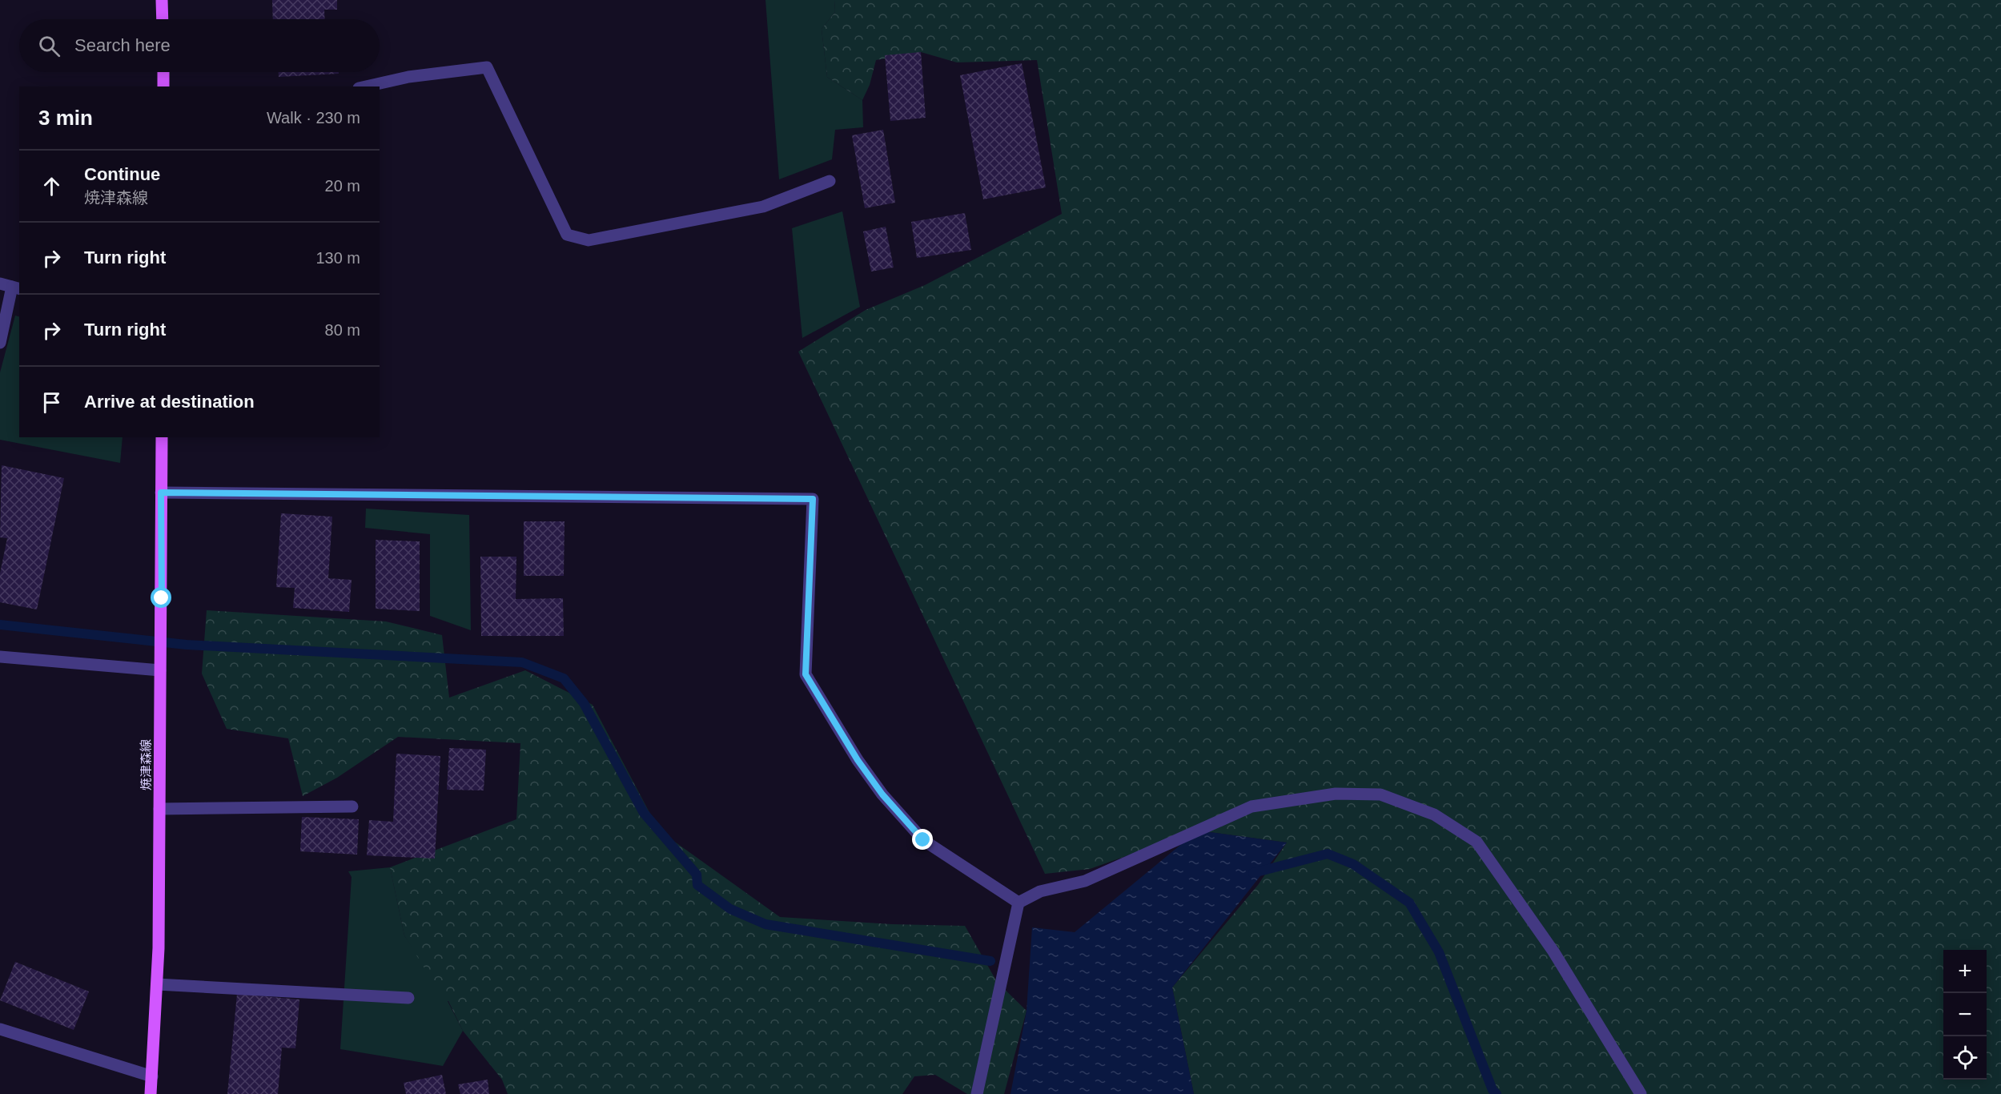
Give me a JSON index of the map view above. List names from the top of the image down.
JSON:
{
  "streets": {
    "main road": ["焼津森線"]
  },
  "page": {
    "search": "Search here",
    "heading": ["3 min", "Walk · 230 m"],
    "list": [
      ["Continue", "焼津森線", "20 m"],
      ["Turn right", "130 m"],
      ["Turn right", "80 m"],
      "Arrive at destination"
    ],
    "map_buttons": ["+", "−"]
  }
}
